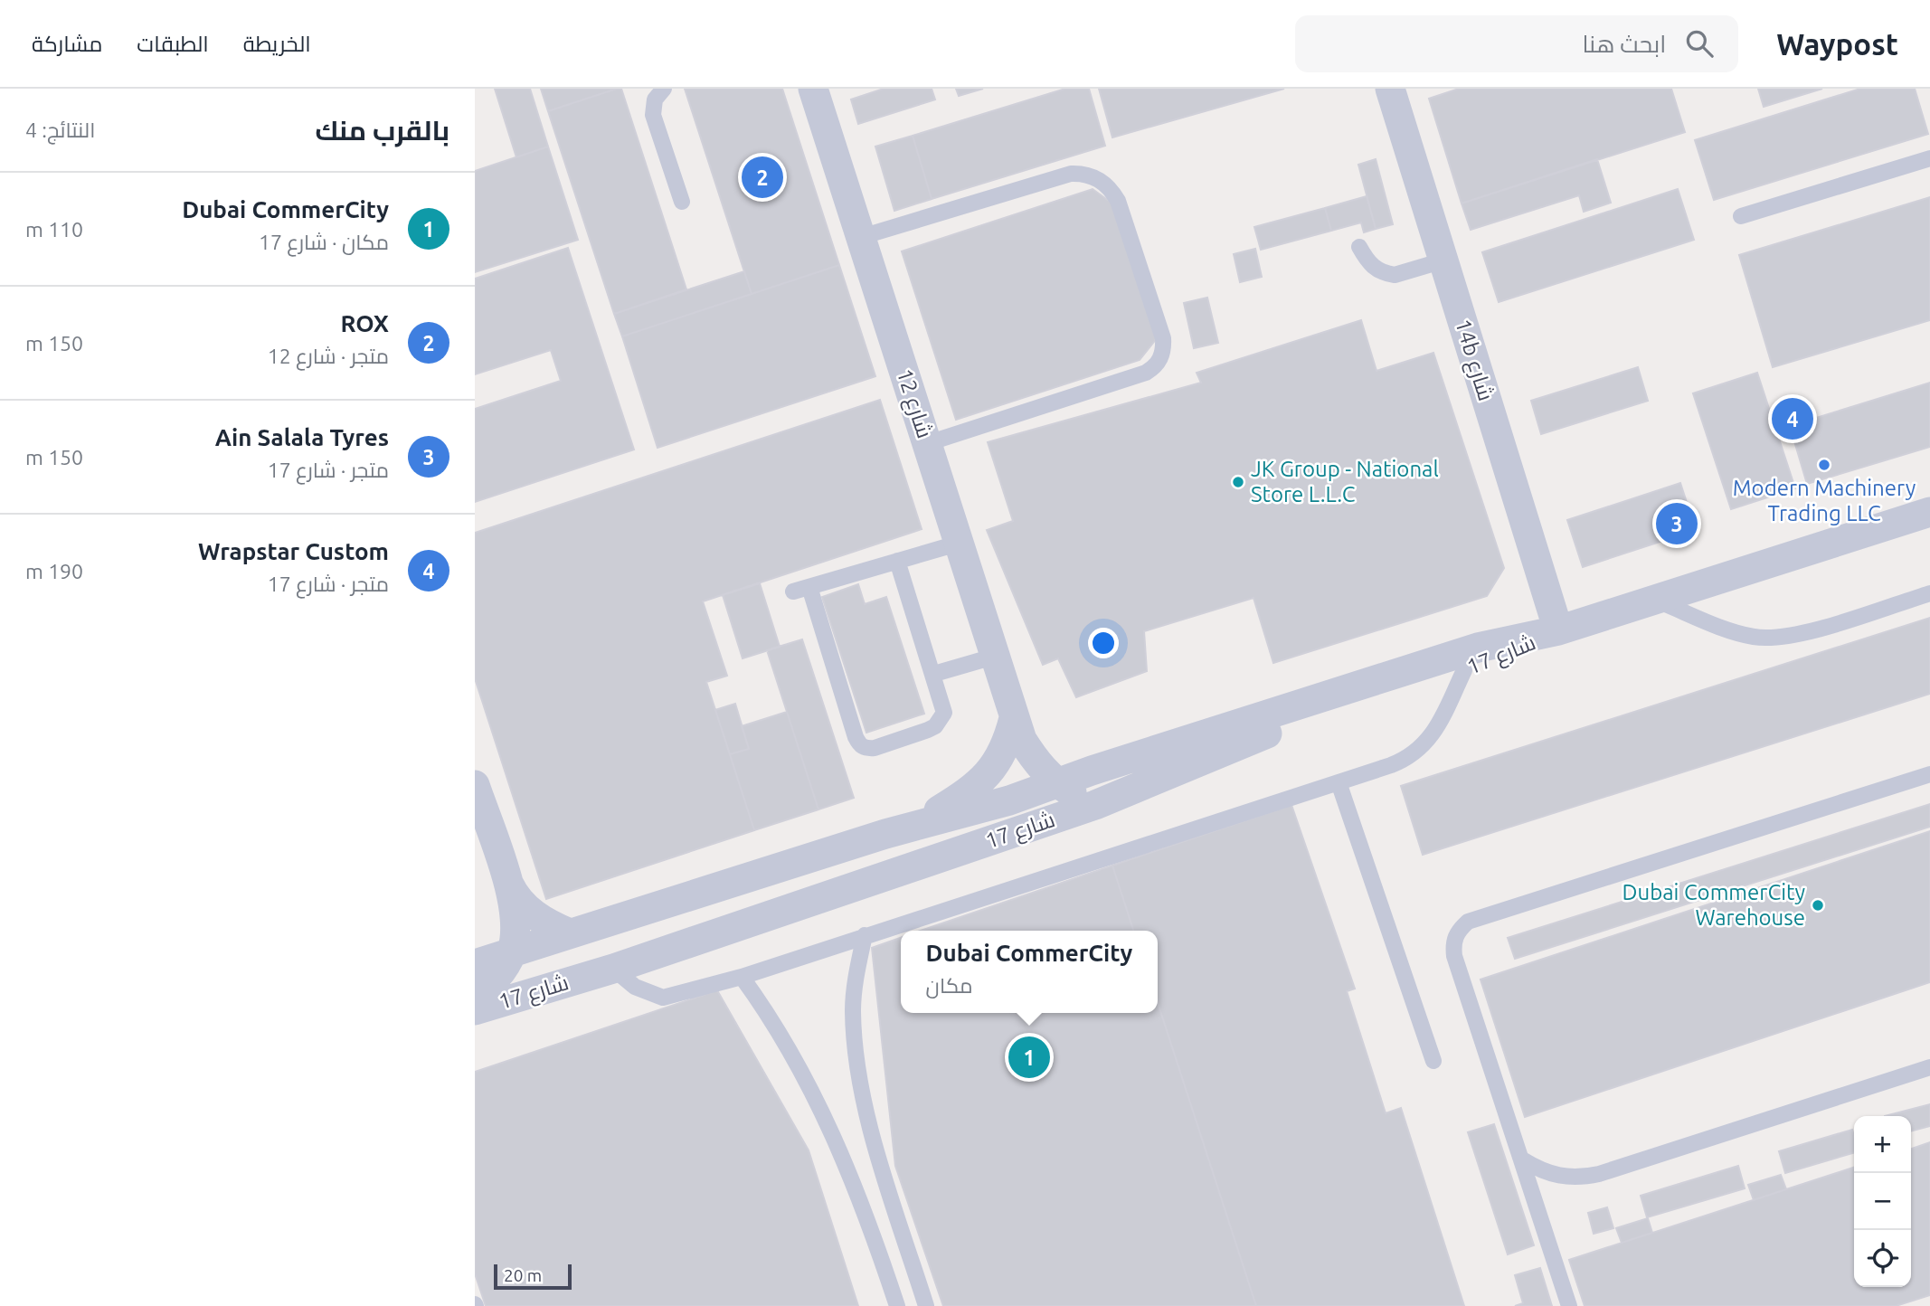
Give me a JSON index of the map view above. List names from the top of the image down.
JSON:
{
  "streets": {
    "street": ["14b شارع", "شارع 12", "شارع 17"]
  },
  "crossings": [
    ["14b شارع", "شارع 17"],
    ["شارع 12", "شارع 17"]
  ],
  "places": ["Modern Machinery Trading LLC", "JK Group - National Store L.L.C", "Dubai CommerCity Warehouse"],
  "scale_bar": "20 m",
  "page": {
    "header": "Waypost",
    "search": "ابحث هنا",
    "nav": ["الخريطة", "الطبقات", "مشاركة"],
    "heading": ["بالقرب منك", "النتائج: 4"],
    "pins": [
      "2",
      "4",
      "3",
      "1"
    ],
    "list": [
      {
        "mark": "1",
        "name": "Dubai CommerCity",
        "note": "مكان · شارع 17",
        "value": "110 m"
      },
      {
        "mark": "2",
        "name": "ROX",
        "note": "متجر · شارع 12",
        "value": "150 m"
      },
      {
        "mark": "3",
        "name": "Ain Salala Tyres",
        "note": "متجر · شارع 17",
        "value": "150 m"
      },
      {
        "mark": "4",
        "name": "Wrapstar Custom",
        "note": "متجر · شارع 17",
        "value": "190 m"
      }
    ],
    "popup": ["Dubai CommerCity", "مكان"],
    "map_buttons": ["+", "−"],
    "scale": "20 m"
  }
}
